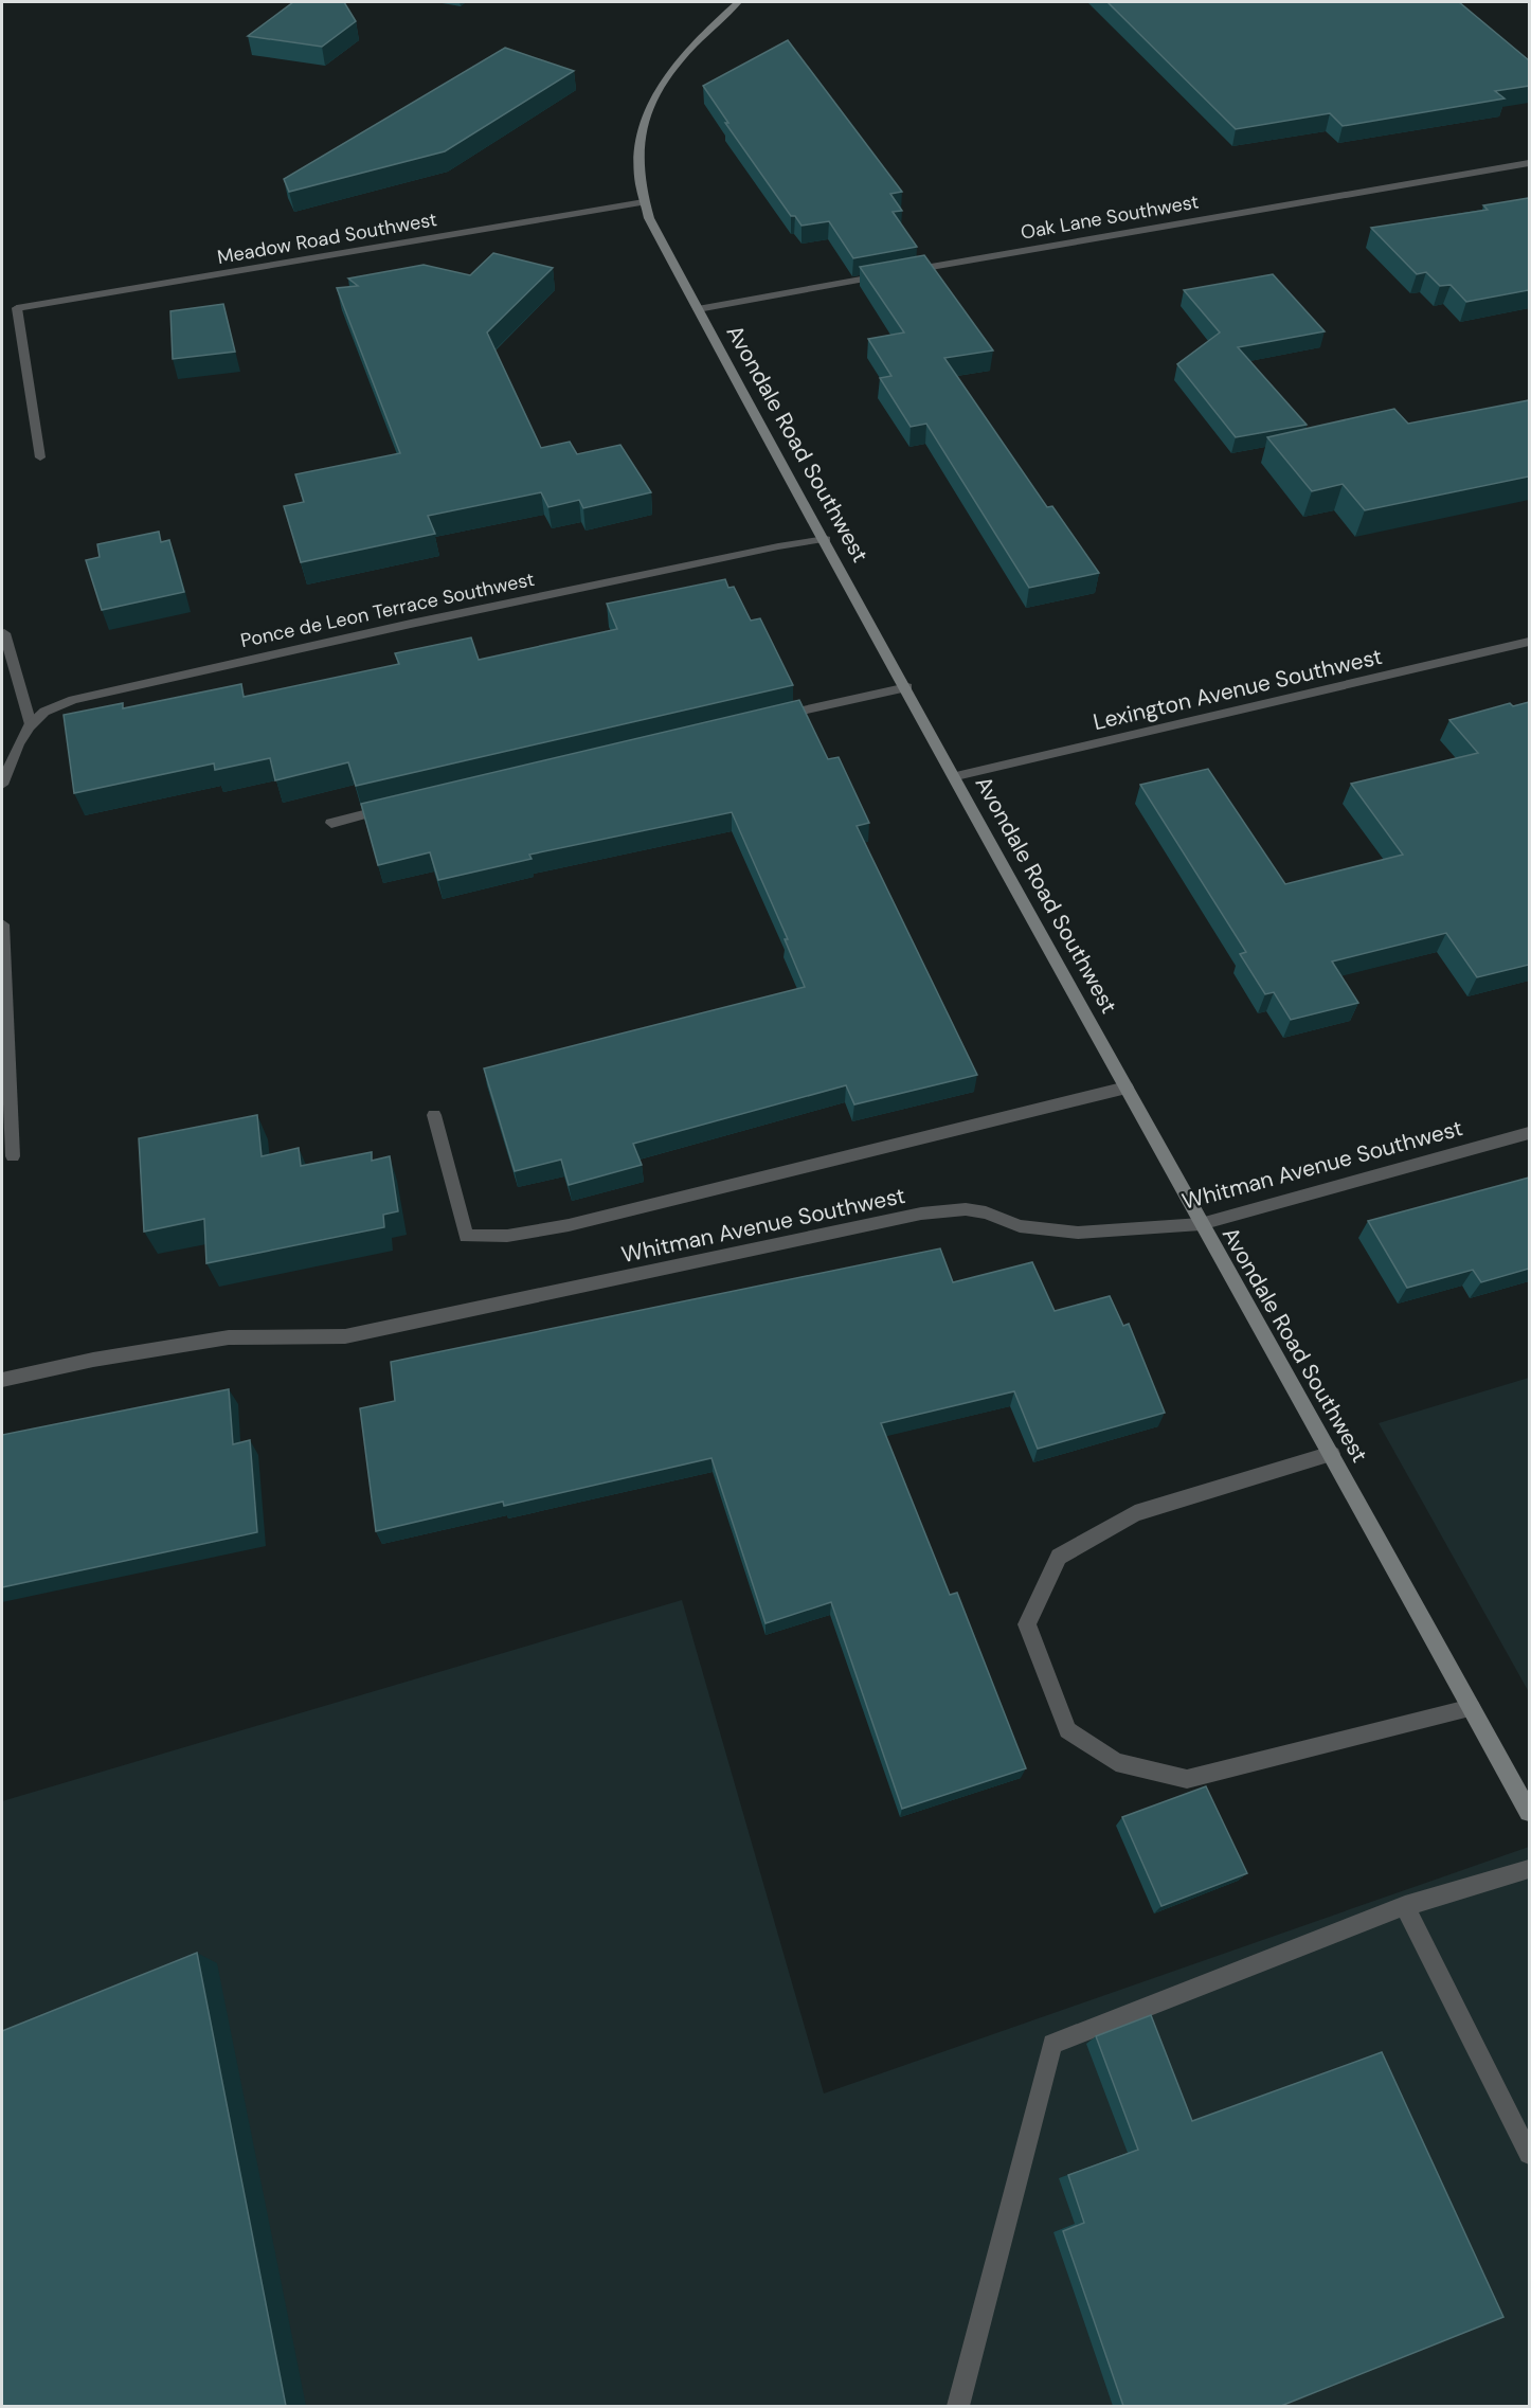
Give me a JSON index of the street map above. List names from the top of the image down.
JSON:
{
  "streets": {
    "street": [
      "Oak Lane Southwest",
      "Meadow Road Southwest",
      "Avondale Road Southwest",
      "Ponce de Leon Terrace Southwest",
      "Lexington Avenue Southwest",
      "Whitman Avenue Southwest"
    ]
  },
  "crossings": [
    ["Meadow Road Southwest", "Avondale Road Southwest"],
    ["Avondale Road Southwest", "Ponce de Leon Terrace Southwest"],
    ["Avondale Road Southwest", "Lexington Avenue Southwest"],
    ["Avondale Road Southwest", "Whitman Avenue Southwest"]
  ]
}
